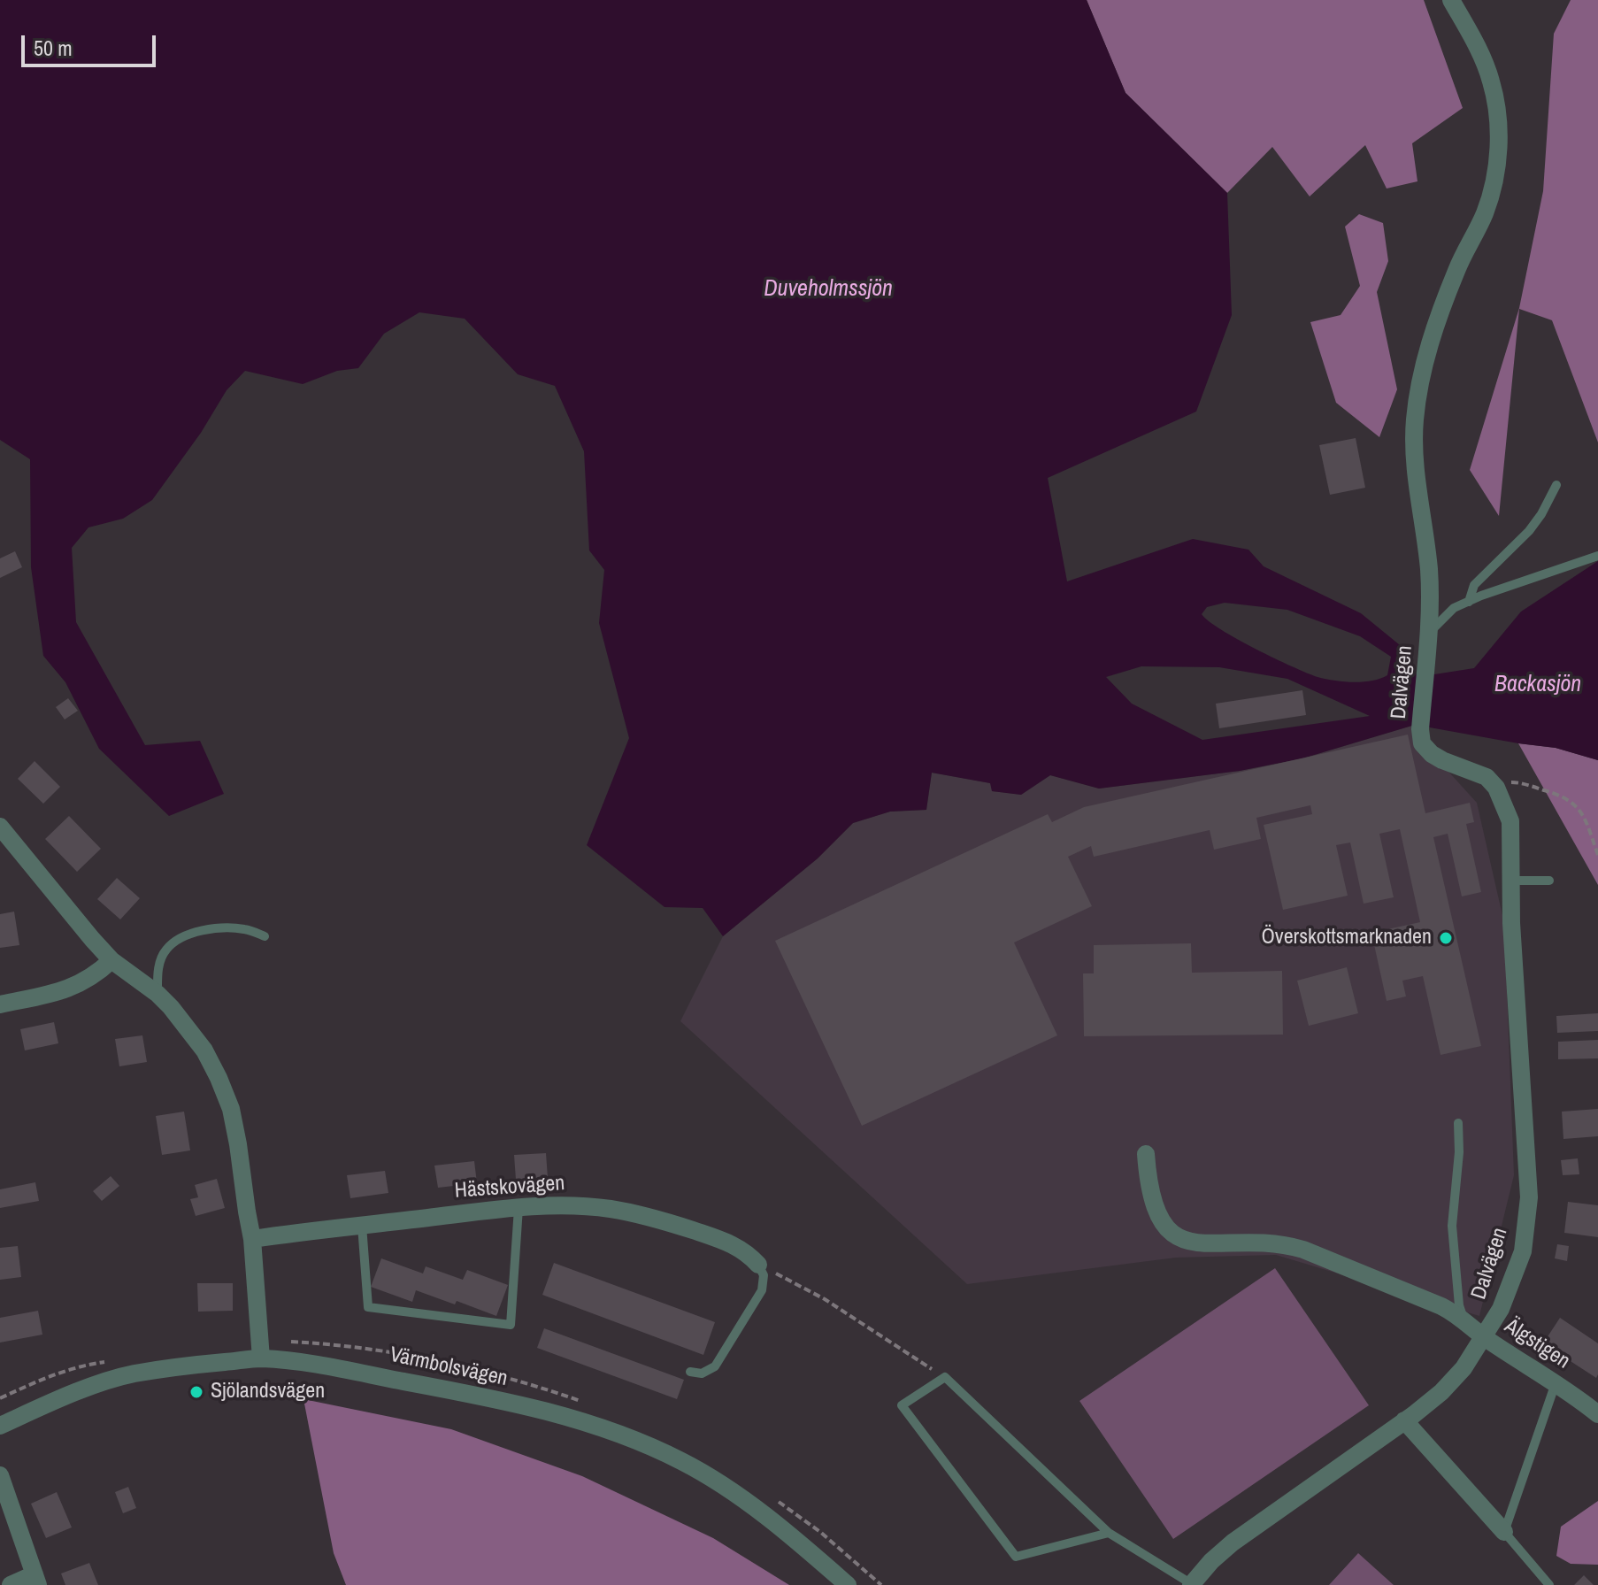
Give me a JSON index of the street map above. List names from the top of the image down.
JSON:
{
  "streets": {
    "street": [
      "Dalvägen",
      "Hästskovägen",
      "Älgstigen",
      "Värmbolsvägen"
    ]
  },
  "crossings": [
    ["Dalvägen", "Älgstigen"]
  ],
  "water": ["Duveholmssjön", "Backasjön"],
  "places": ["Överskottsmarknaden", "Sjölandsvägen"],
  "scale_bar": "50 m"
}
